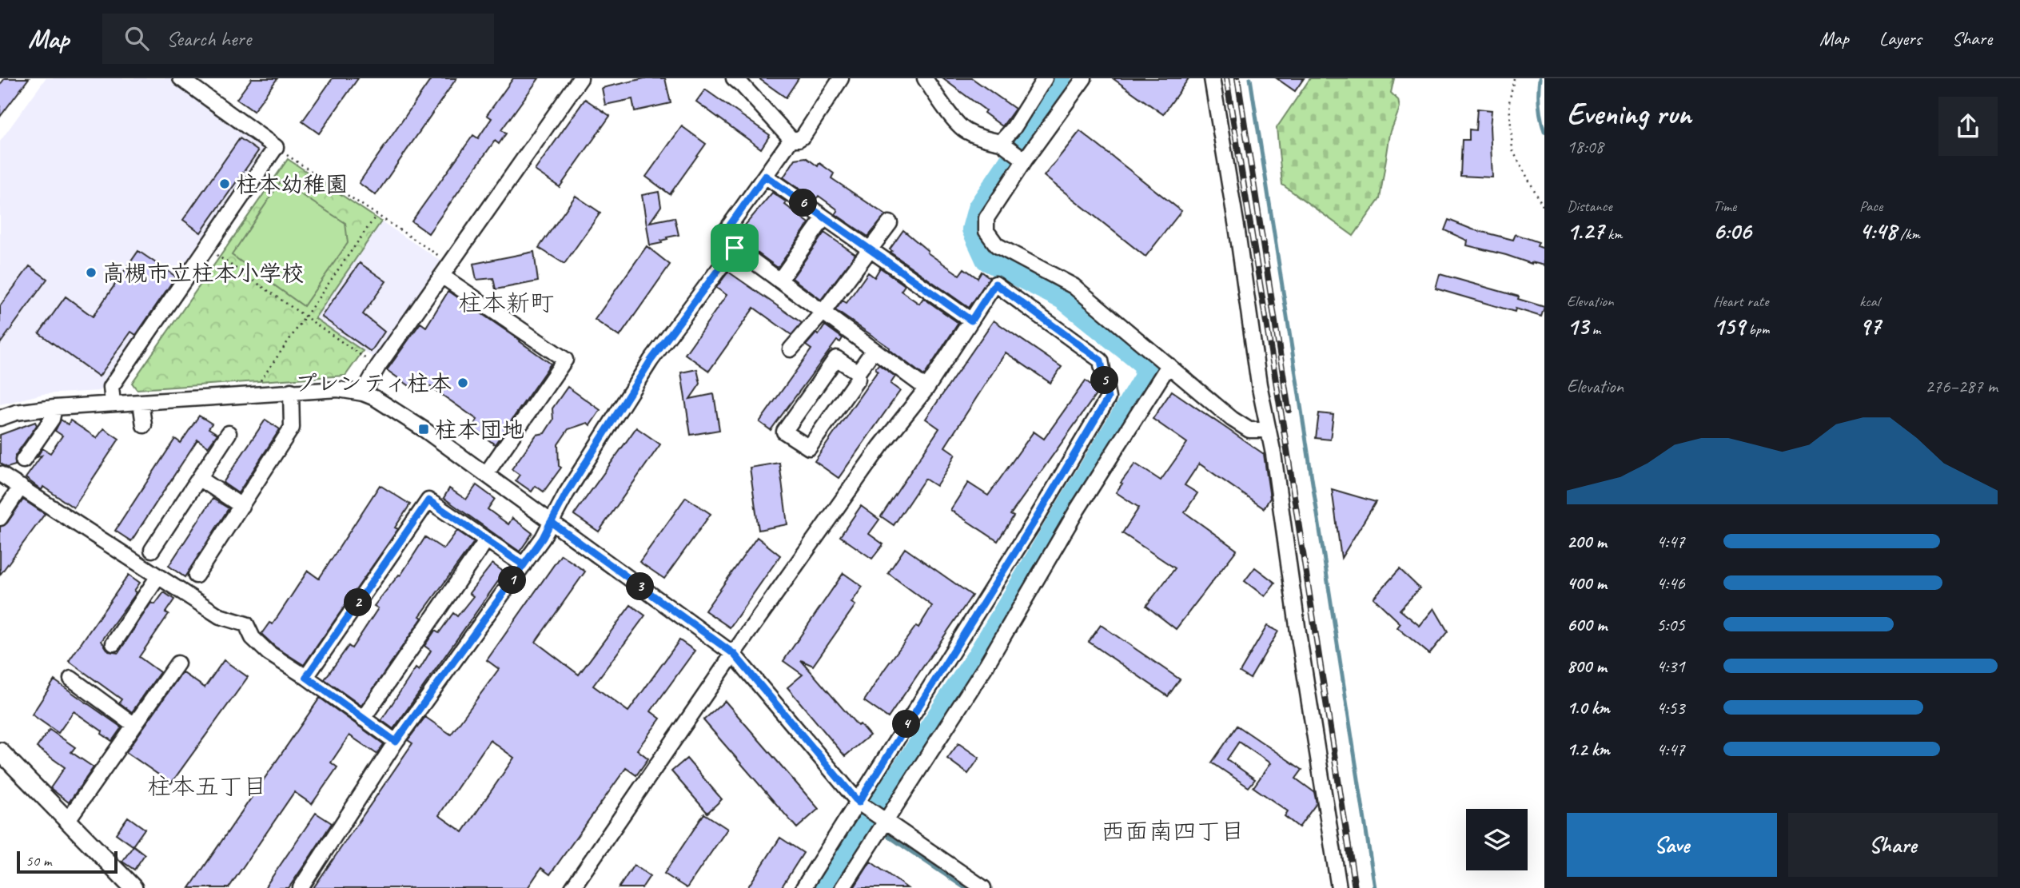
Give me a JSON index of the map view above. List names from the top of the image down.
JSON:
{
  "districts": ["柱本新町", "柱本五丁目", "西面南四丁目"],
  "places": {
    "other": ["柱本幼稚園", "高槻市立柱本小学校", "プレンティ柱本"],
    "transit": ["柱本団地"]
  },
  "scale_bar": "50 m",
  "page": {
    "header": "Map",
    "search": "Search here",
    "nav": ["Map", "Layers", "Share"],
    "heading": ["Evening run", "18:08"],
    "stats": [
      ["Distance", "1.27 km"],
      ["Time", "6:06"],
      ["Pace", "4:48 /km"],
      ["Elevation", "13 m"],
      ["Heart rate", "159 bpm"],
      ["kcal", "97"]
    ],
    "pins": [
      "6",
      "5",
      "1",
      "3",
      "2",
      "4"
    ],
    "chart": ["Elevation", "276–287 m"],
    "list": [
      {
        "name": "200 m",
        "note": "4:47"
      },
      {
        "name": "400 m",
        "note": "4:46"
      },
      {
        "name": "600 m",
        "note": "5:05"
      },
      {
        "name": "800 m",
        "note": "4:31"
      },
      {
        "name": "1.0 km",
        "note": "4:53"
      },
      {
        "name": "1.2 km",
        "note": "4:47"
      }
    ],
    "buttons": ["Save", "Share"],
    "scale": "50 m"
  }
}
